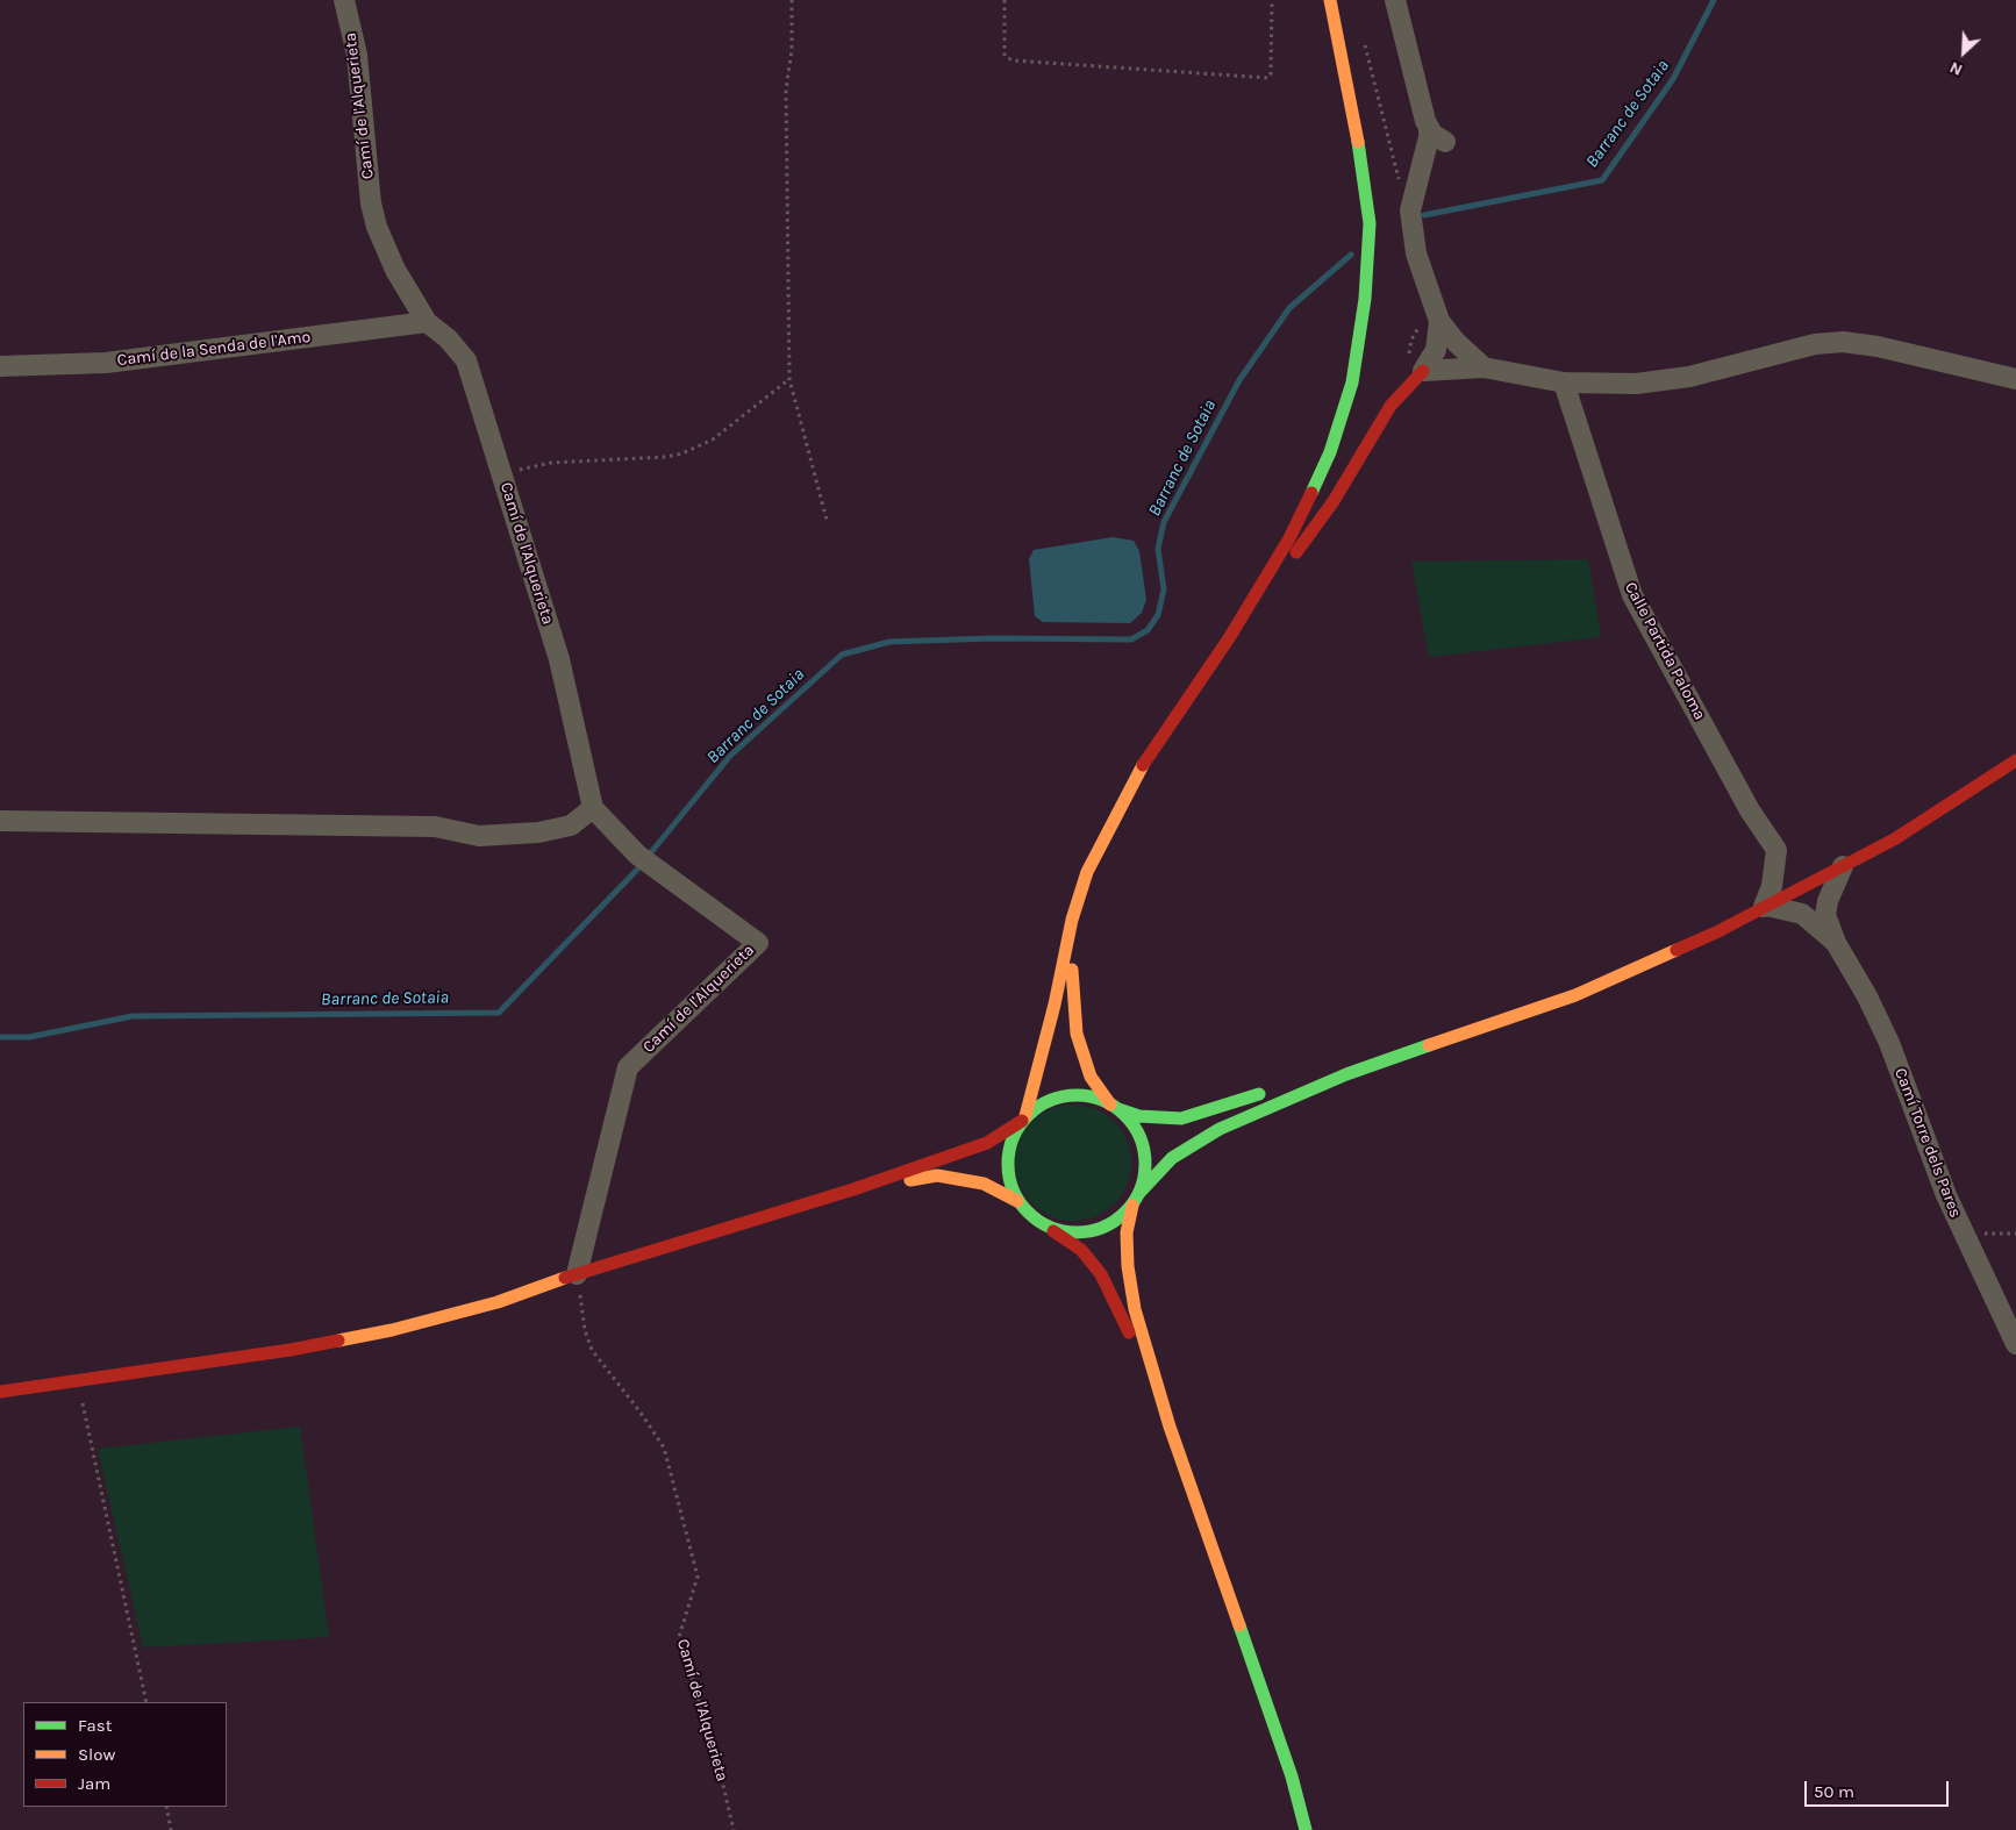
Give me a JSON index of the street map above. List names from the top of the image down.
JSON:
{
  "streets": {
    "street": [
      "Camí de l'Alquerieta",
      "Camí de la Senda de l'Amo",
      "Calle Partida Paloma",
      "Camí Torre dels Pares"
    ]
  },
  "crossings": [
    ["Camí de l'Alquerieta", "Camí de la Senda de l'Amo"],
    ["Calle Partida Paloma", "Camí Torre dels Pares"]
  ],
  "water": ["Barranc de Sotaia"],
  "legend": ["Fast", "Slow", "Jam"],
  "scale_bar": "50 m",
  "north": "bottom left"
}
